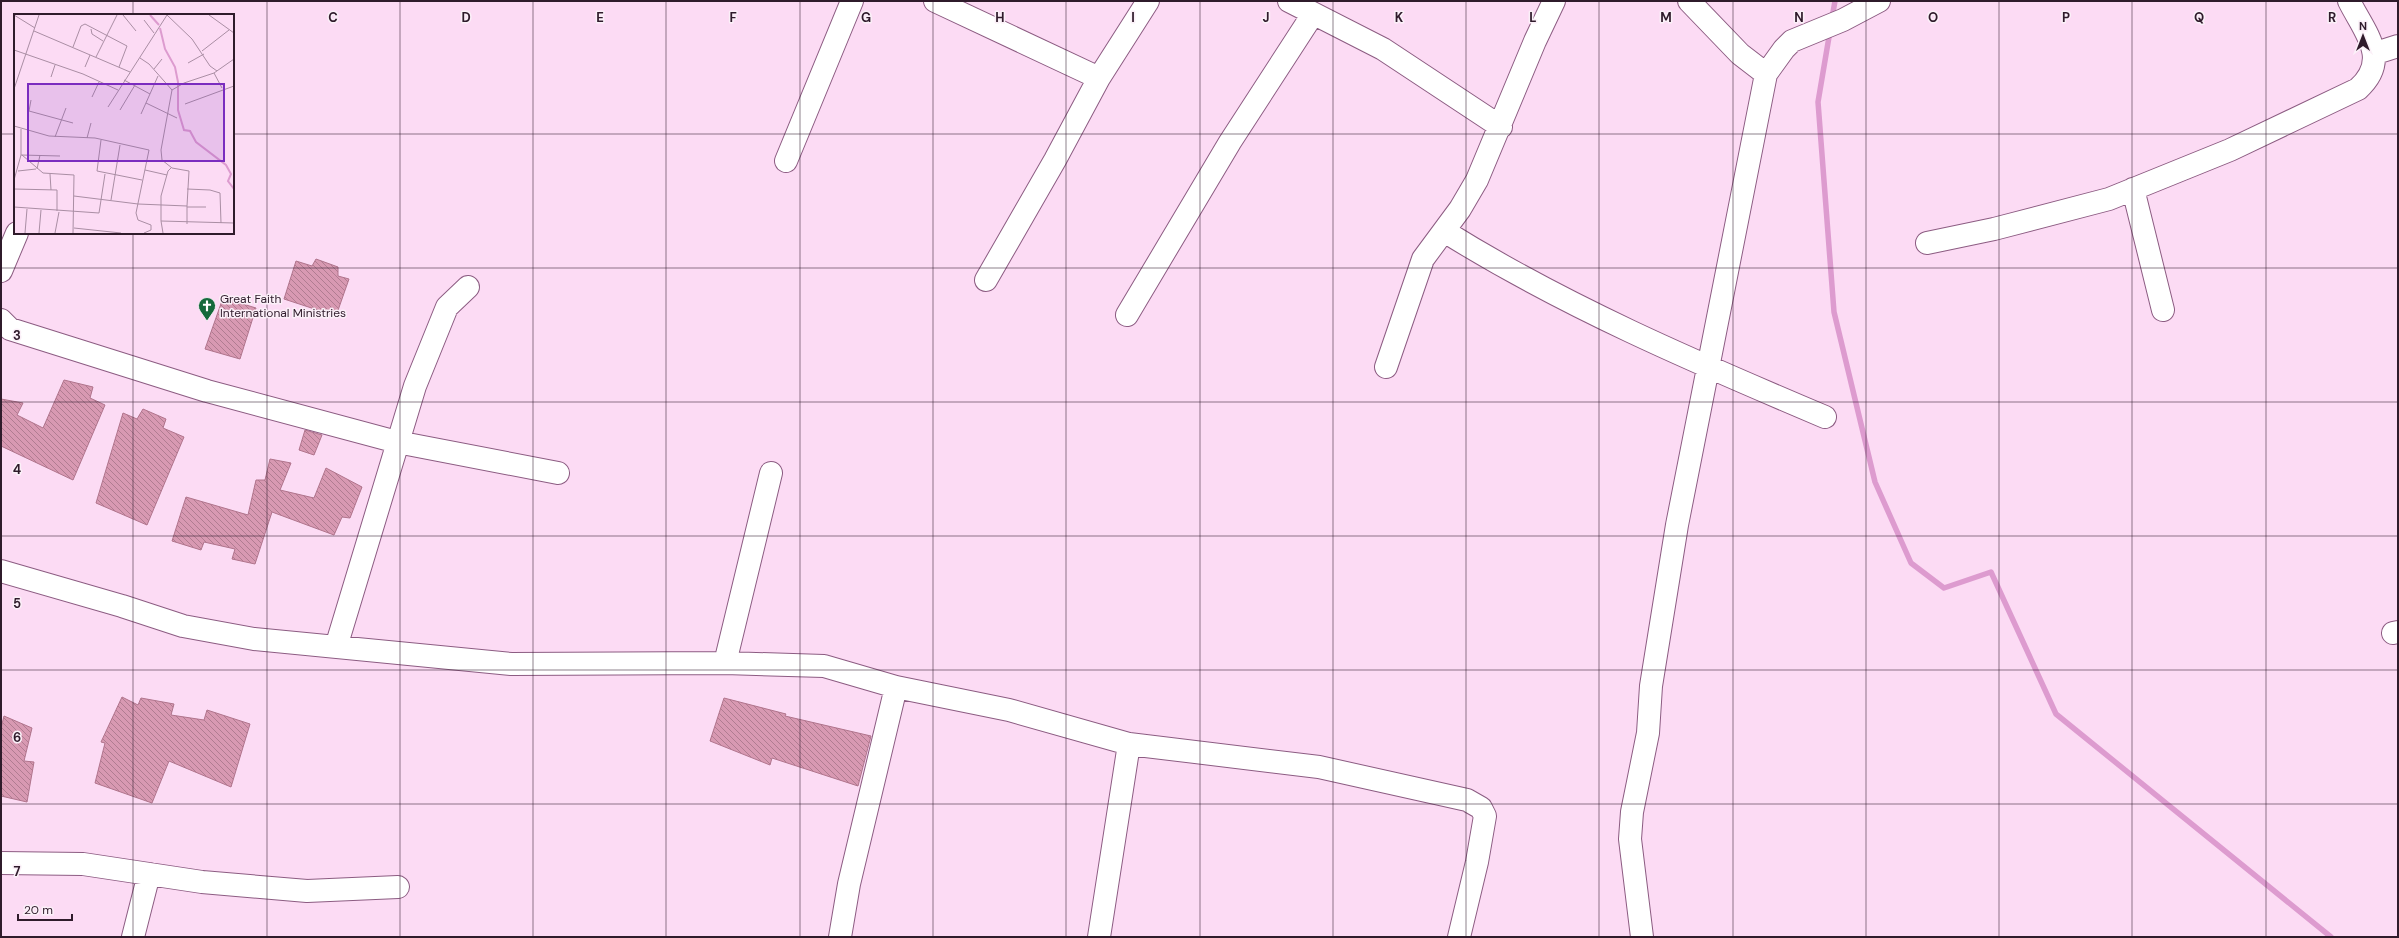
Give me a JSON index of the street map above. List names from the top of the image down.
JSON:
{
  "places": {
    "church": ["Great Faith International Ministries"]
  },
  "scale_bar": "20 m",
  "north": "top",
  "grid": {
    "columns": [
      "C",
      "D",
      "E",
      "F",
      "G",
      "H",
      "I",
      "J",
      "K",
      "L",
      "M",
      "N",
      "O",
      "P",
      "Q",
      "R"
    ],
    "rows": [
      "3",
      "4",
      "5",
      "6",
      "7"
    ]
  }
}
